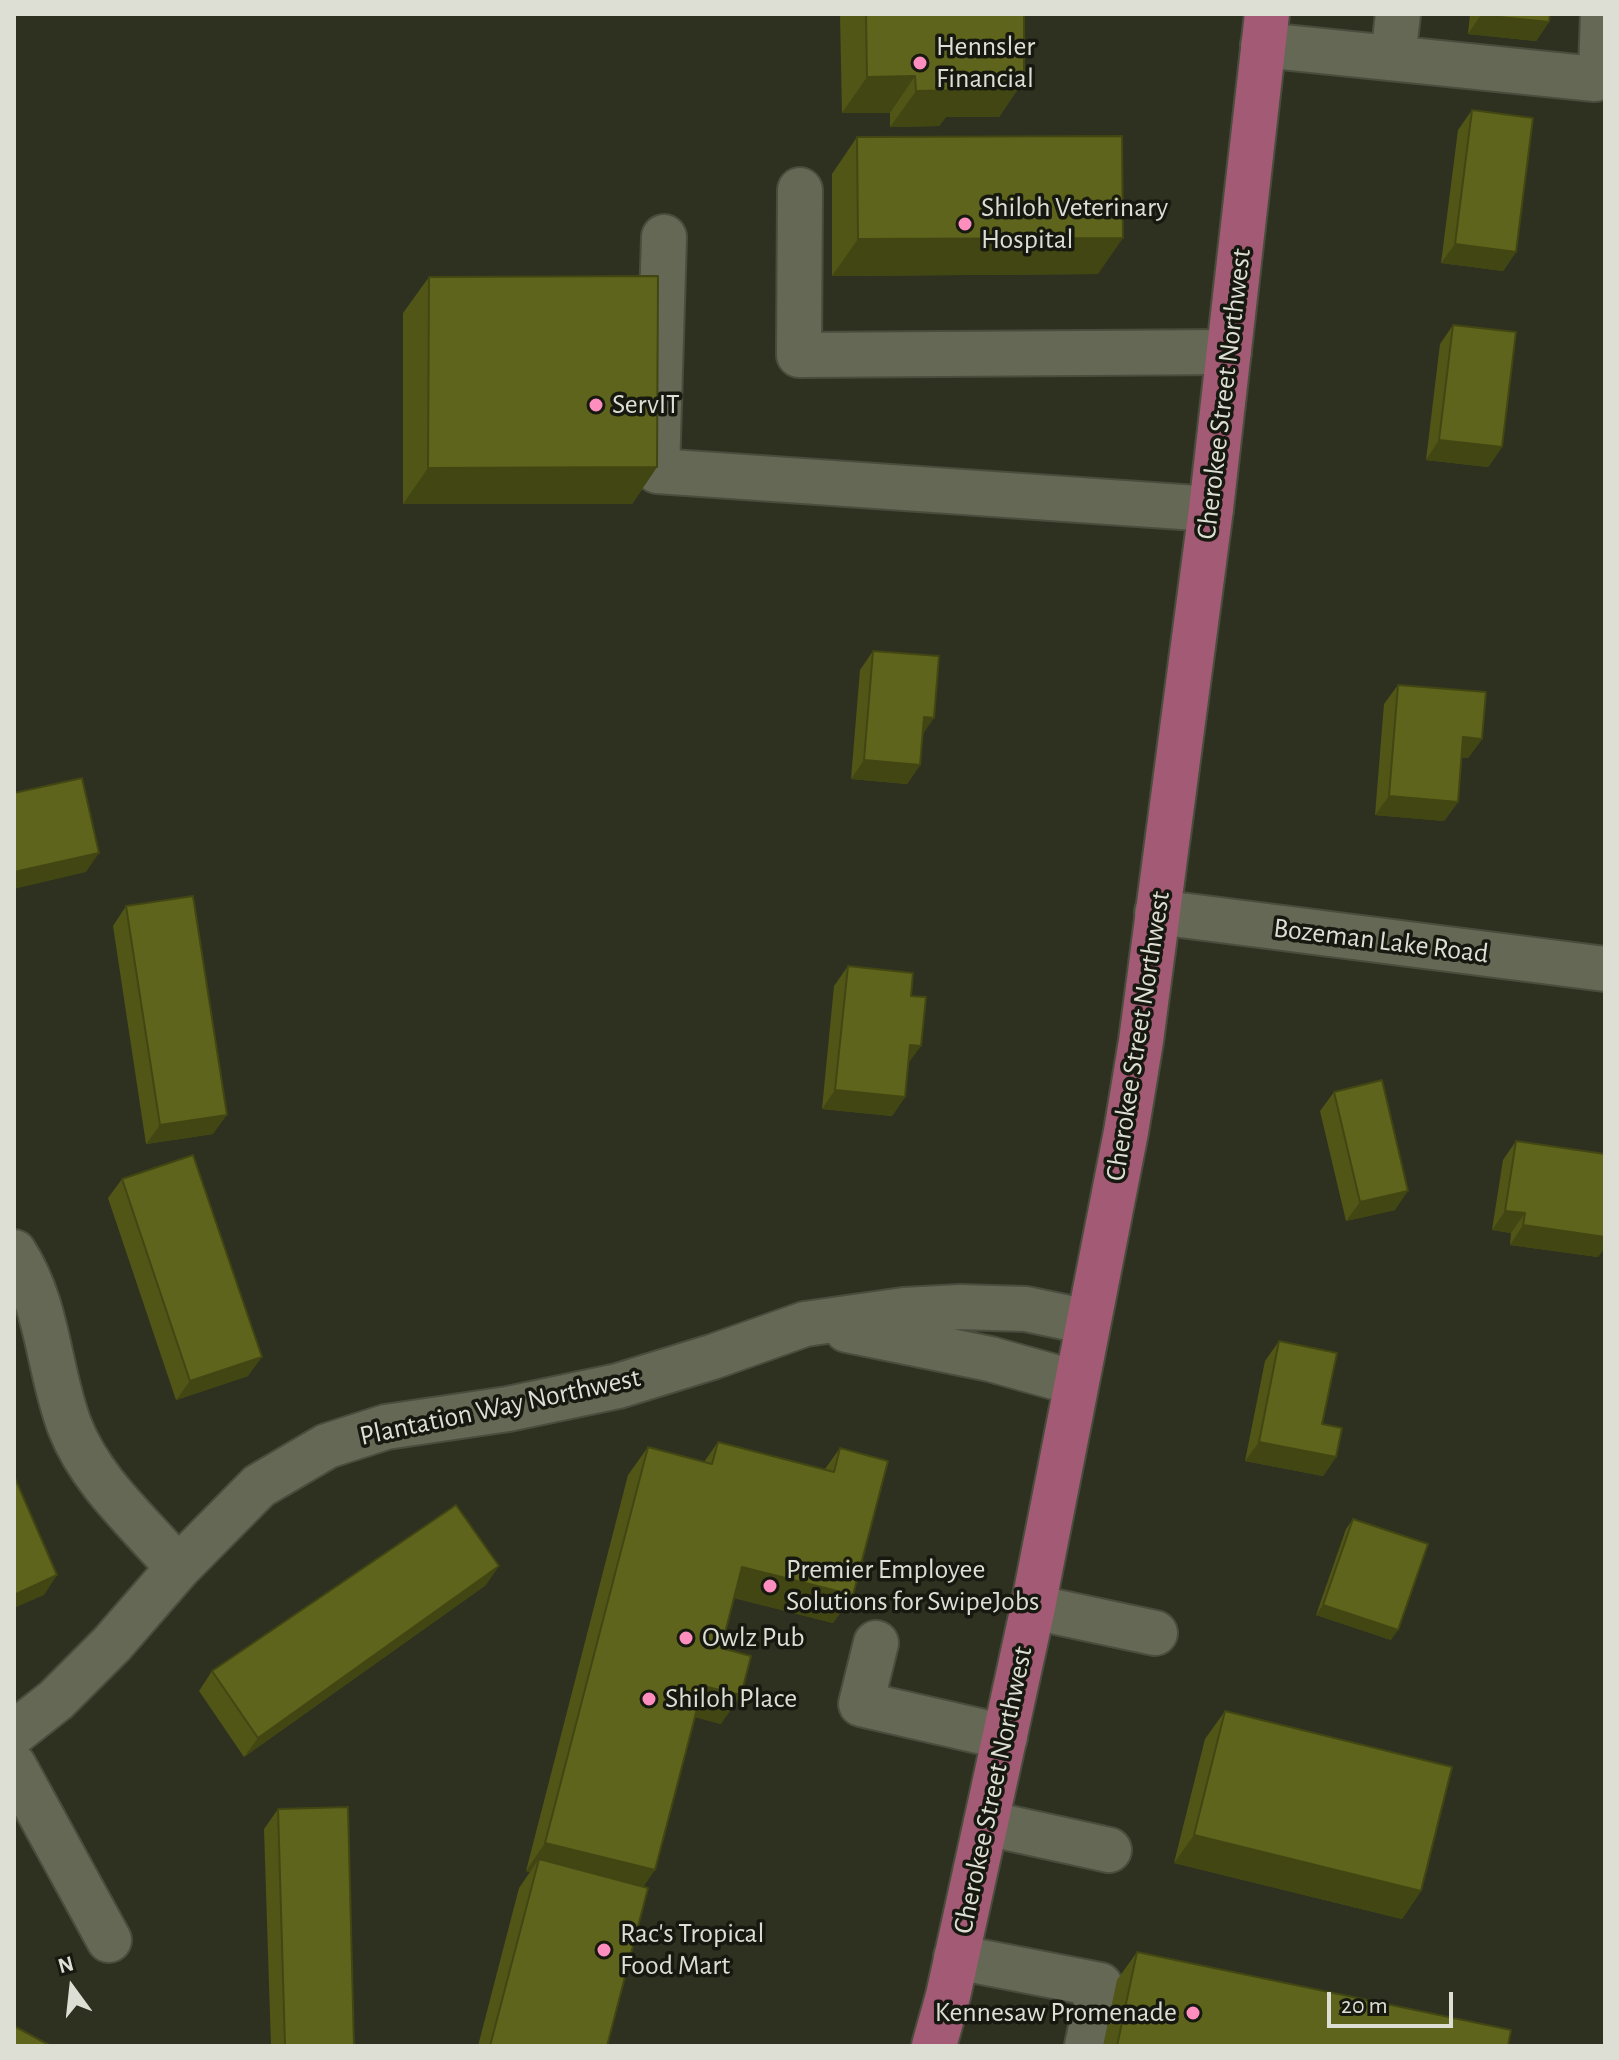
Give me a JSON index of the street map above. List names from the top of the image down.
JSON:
{
  "streets": {
    "main road": ["Cherokee Street Northwest"],
    "street": ["Bozeman Lake Road", "Plantation Way Northwest"]
  },
  "crossings": [
    ["Cherokee Street Northwest", "Bozeman Lake Road"],
    ["Cherokee Street Northwest", "Plantation Way Northwest"]
  ],
  "places": [
    "Hennsler Financial",
    "Shiloh Veterinary Hospital",
    "ServIT",
    "Premier Employee Solutions for SwipeJobs",
    "Owlz Pub",
    "Shiloh Place",
    "Rac's Tropical Food Mart",
    "Kennesaw Promenade"
  ],
  "scale_bar": "20 m",
  "north": "top"
}
